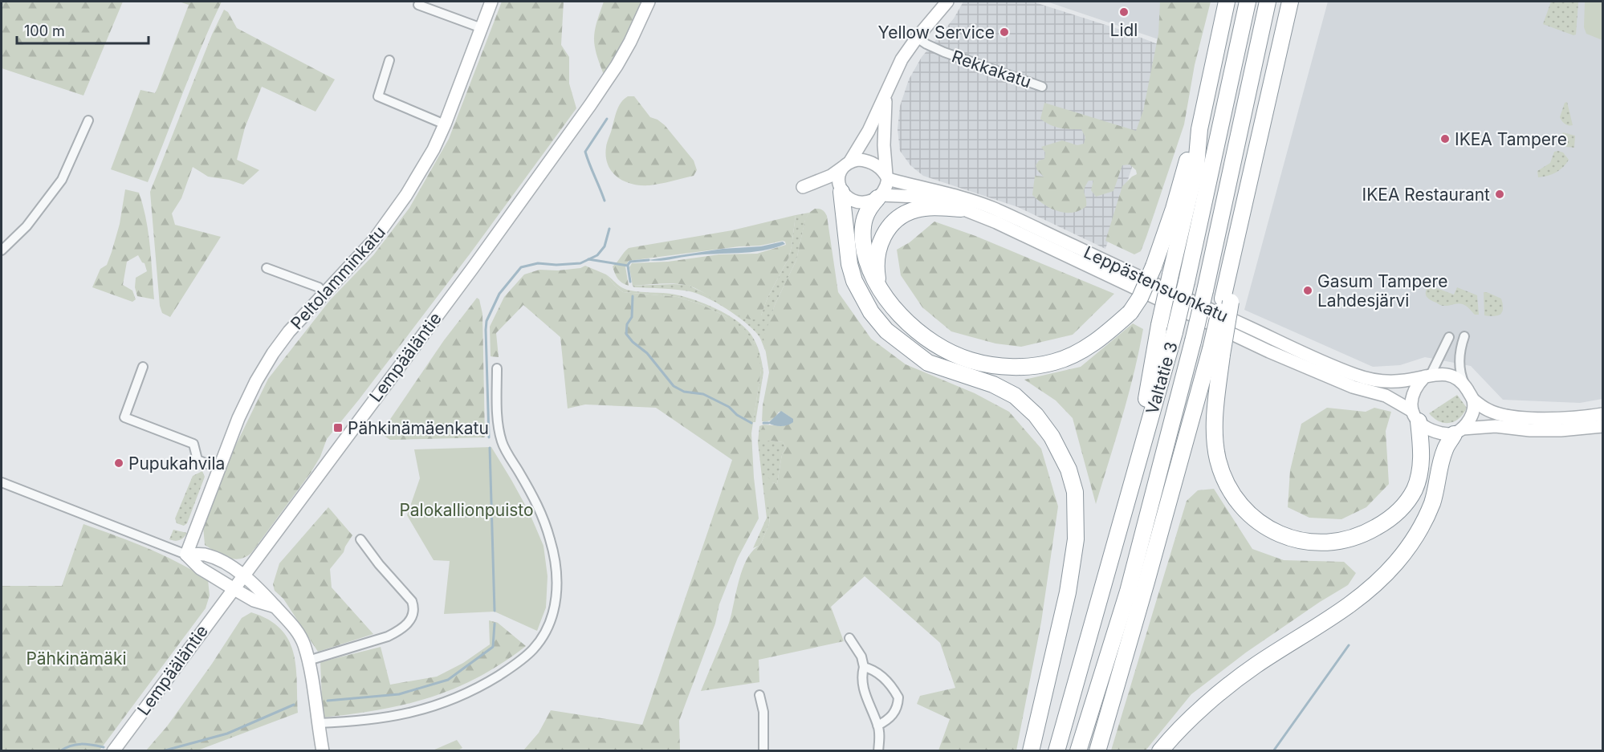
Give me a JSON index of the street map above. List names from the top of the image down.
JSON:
{
  "streets": {
    "highway": ["Valtatie 3"],
    "main road": ["Peltolamminkatu", "Leppästensuonkatu", "Lempääläntie"],
    "street": ["Rekkakatu"]
  },
  "parks": ["Palokallionpuisto", "Pähkinämäki"],
  "places": {
    "other": [
      "Lidl",
      "Yellow Service",
      "IKEA Tampere",
      "IKEA Restaurant",
      "Gasum Tampere Lahdesjärvi",
      "Pupukahvila"
    ],
    "transit": ["Pähkinämäenkatu"]
  },
  "scale_bar": "100 m"
}
